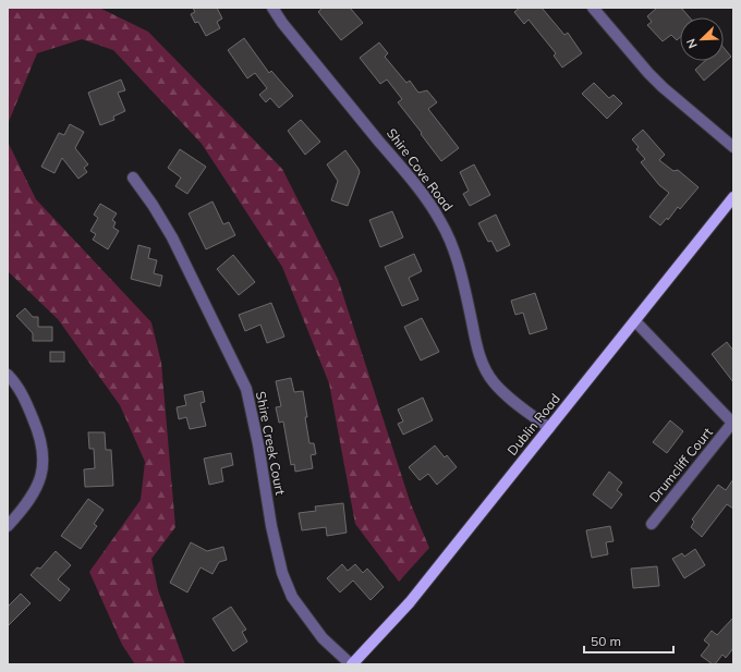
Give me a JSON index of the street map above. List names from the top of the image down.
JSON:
{
  "streets": {
    "main road": ["Dublin Road"],
    "street": ["Shire Cove Road", "Shire Creek Court", "Drumcliff Court"]
  },
  "crossings": [
    ["Shire Cove Road", "Dublin Road"],
    ["Dublin Road", "Shire Creek Court"]
  ],
  "scale_bar": "50 m",
  "north": "bottom left"
}
